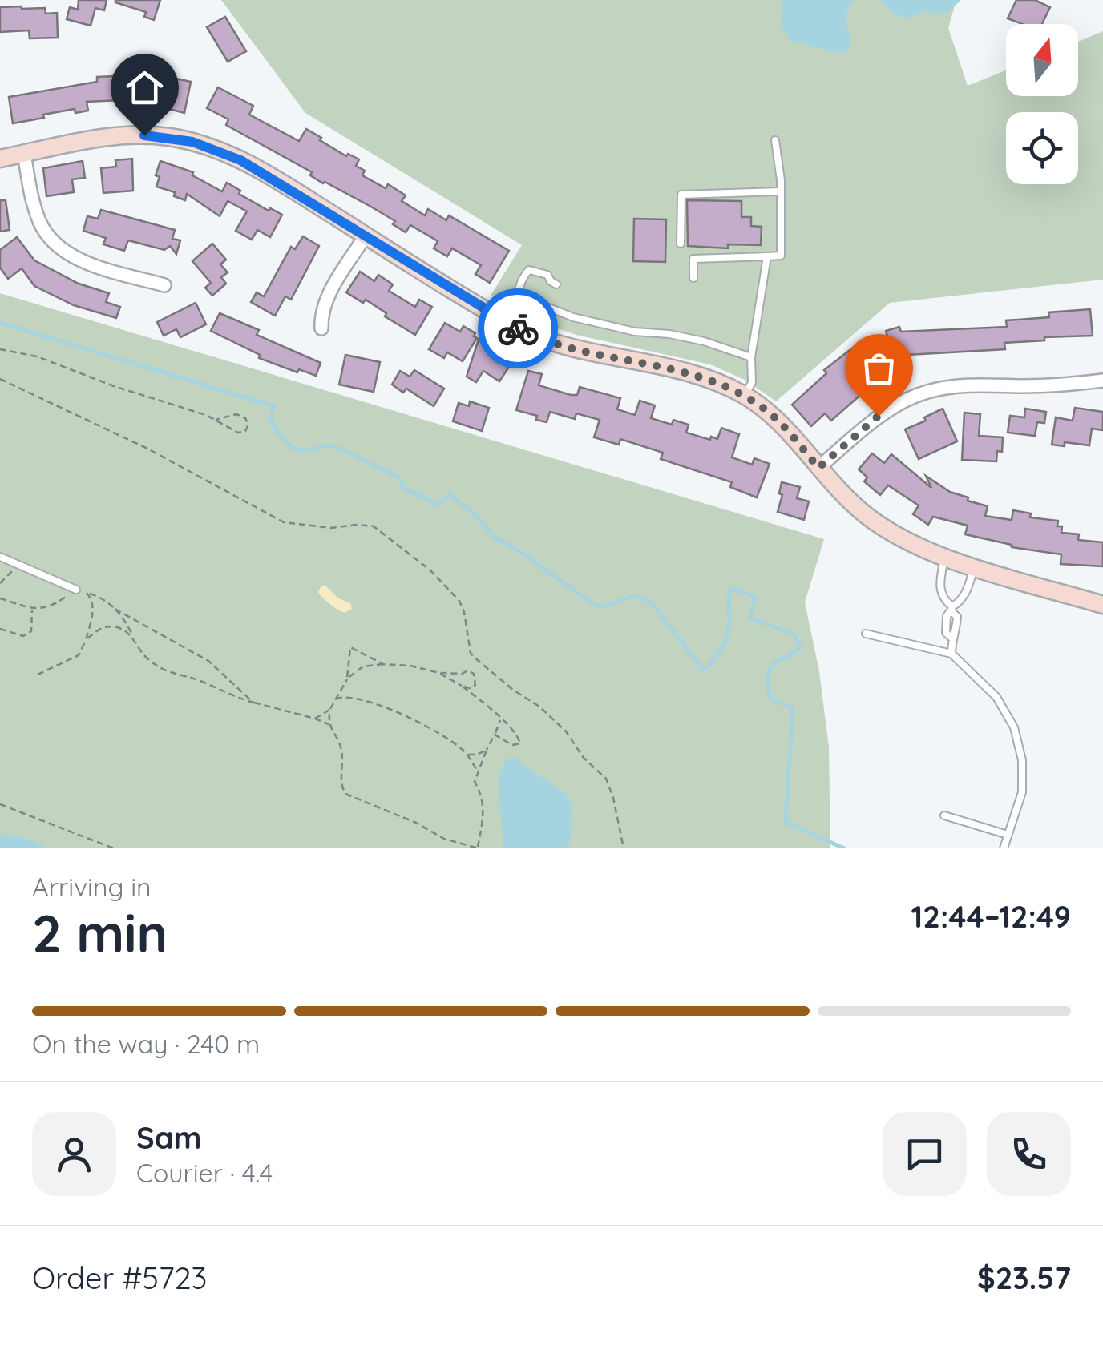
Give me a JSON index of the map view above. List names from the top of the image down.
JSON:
{
  "north": "top",
  "page": {
    "heading": ["2 min", "Arriving in", "12:44–12:49"],
    "panel": [
      "Sam",
      "Courier · 4.4",
      "Order #5723",
      "$23.57"
    ],
    "bar": "On the way · 240 m"
  }
}
